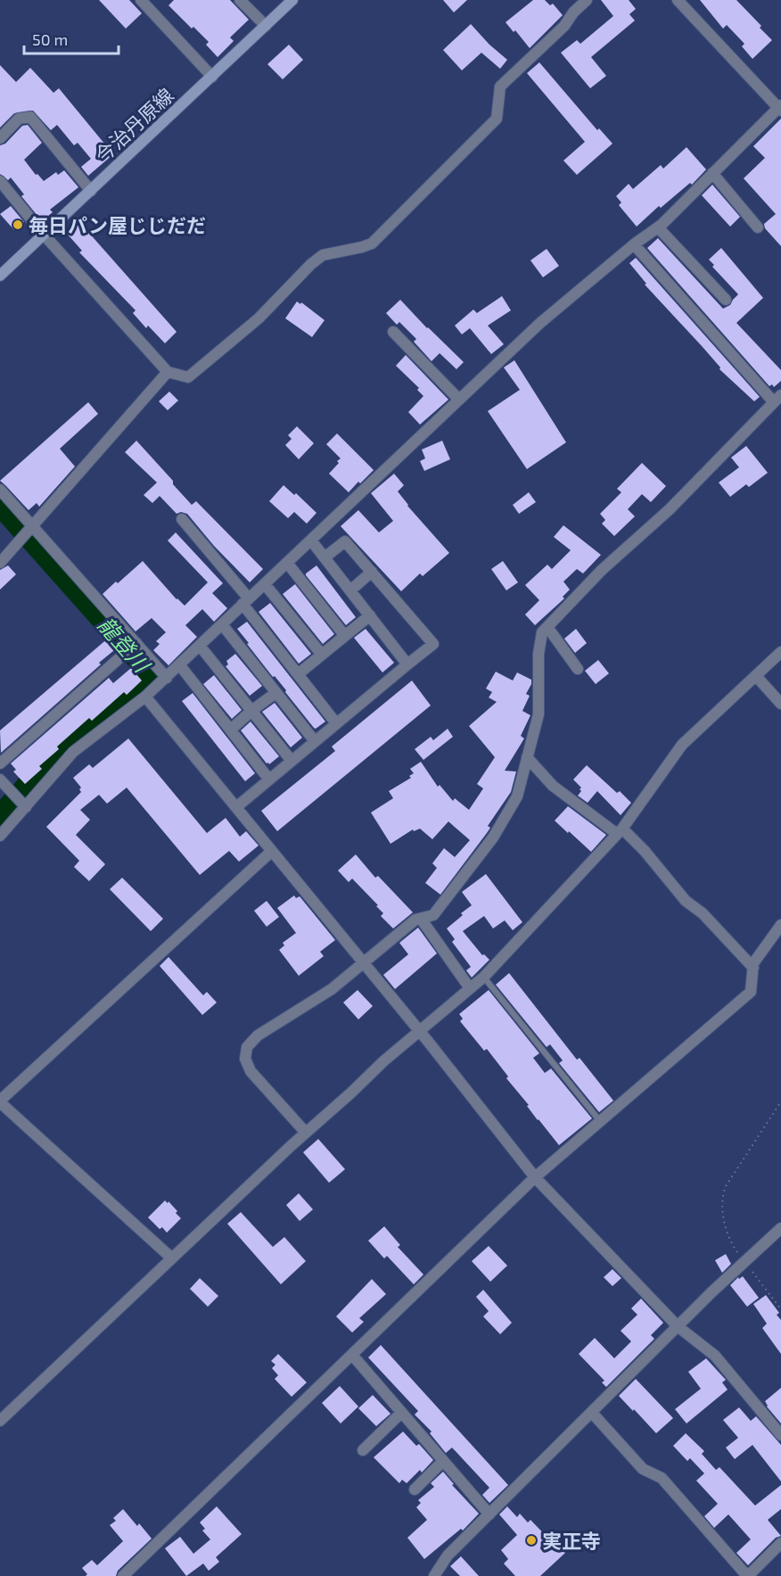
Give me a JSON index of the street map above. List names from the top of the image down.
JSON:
{
  "streets": {
    "main road": ["今治丹原線"]
  },
  "water": ["龍登川"],
  "places": ["毎日パン屋じじだだ", "実正寺"],
  "scale_bar": "50 m"
}
